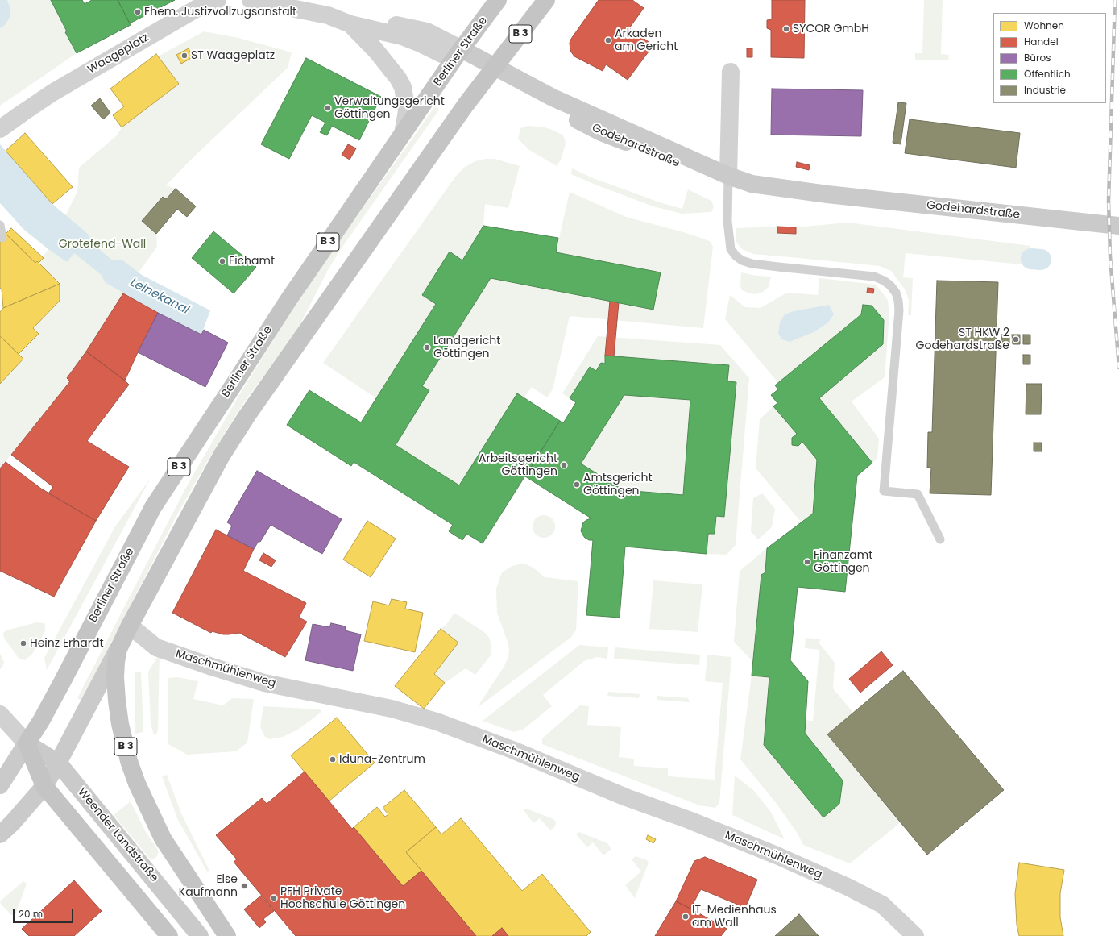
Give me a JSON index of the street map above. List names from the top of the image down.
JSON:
{
  "streets": {
    "main road": ["B 3", "Berliner Straße", "Weender Landstraße"],
    "street": ["Waageplatz", "Godehardstraße", "Maschmühlenweg"]
  },
  "crossings": [
    ["B 3", "Godehardstraße"],
    ["B 3", "Maschmühlenweg"],
    ["Berliner Straße", "Godehardstraße"],
    ["Berliner Straße", "Weender Landstraße"]
  ],
  "water": ["Leinekanal"],
  "parks": ["Grotefend-Wall"],
  "places": [
    "Ehem. Justizvollzugsanstalt",
    "SYCOR GmbH",
    "Arkaden am Gericht",
    "ST Waageplatz",
    "Verwaltungsgericht Göttingen",
    "Eichamt",
    "ST HKW 2 Godehardstraße",
    "Landgericht Göttingen",
    "Arbeitsgericht Göttingen",
    "Amtsgericht Göttingen",
    "Finanzamt Göttingen",
    "Heinz Erhardt",
    "Iduna-Zentrum",
    "Else Kaufmann",
    "PFH Private Hochschule Göttingen",
    "IT-Medienhaus am Wall"
  ],
  "legend": [
    "Wohnen",
    "Handel",
    "Büros",
    "Öffentlich",
    "Industrie"
  ],
  "scale_bar": "20 m"
}
